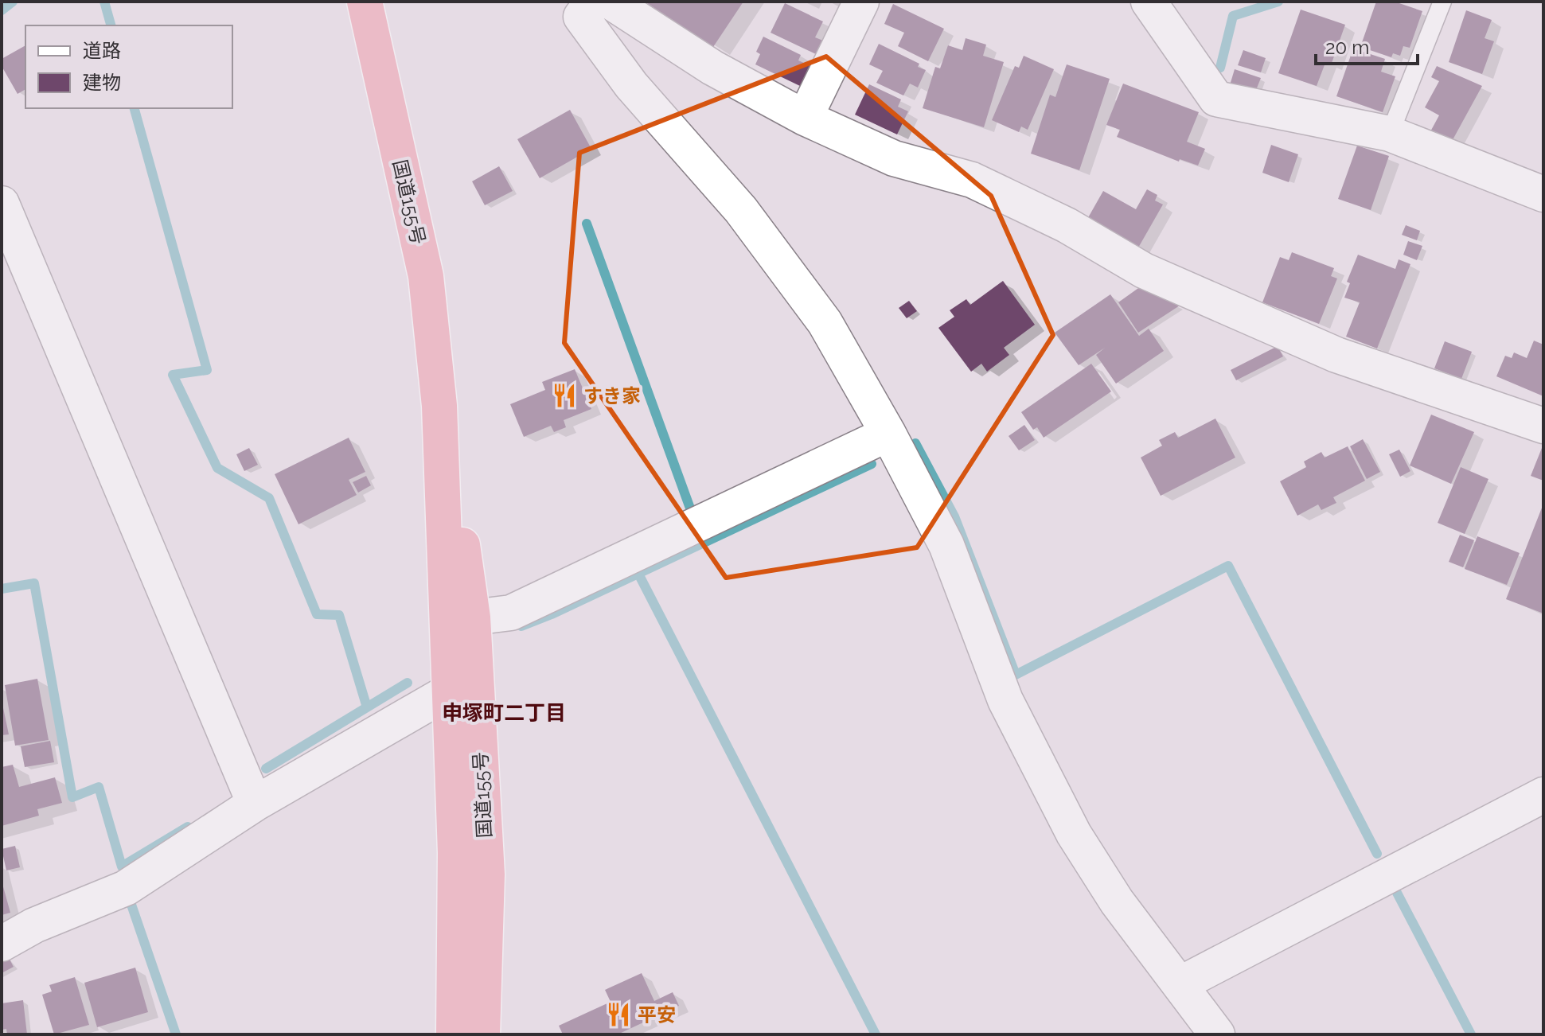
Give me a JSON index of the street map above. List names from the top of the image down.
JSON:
{
  "streets": {
    "highway": ["国道155号"]
  },
  "districts": ["申塚町二丁目"],
  "places": {
    "restaurant": ["すき家", "平安"]
  },
  "legend": ["道路", "建物"],
  "scale_bar": "20 m"
}
